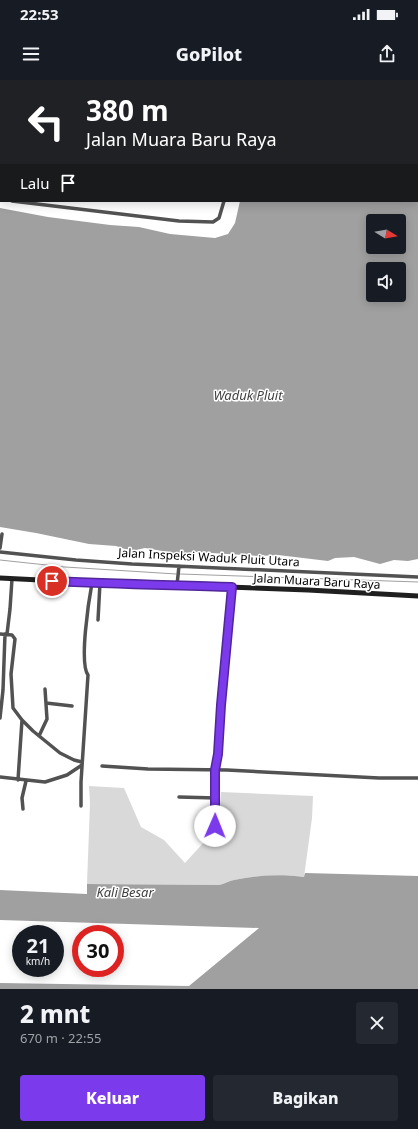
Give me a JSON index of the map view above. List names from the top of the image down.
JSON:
{
  "streets": {
    "street": ["Jalan Inspeksi Waduk Pluit Utara", "Jalan Muara Baru Raya"]
  },
  "water": ["Waduk Pluit", "Kali Besar"],
  "north": "right",
  "page": {
    "status": "22:53",
    "header": "GoPilot",
    "turn": ["380 m", "Jalan Muara Baru Raya"],
    "then": "Lalu",
    "speed": "21 km/h",
    "limit": "30",
    "heading": ["2 mnt", "670 m · 22:55"],
    "buttons": ["Keluar", "Bagikan"]
  }
}
